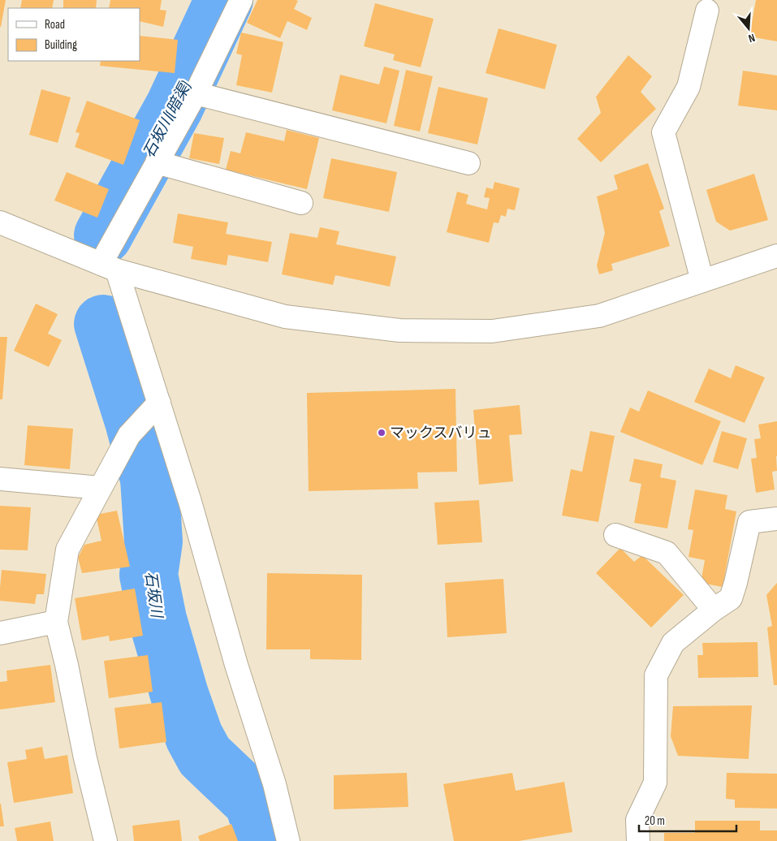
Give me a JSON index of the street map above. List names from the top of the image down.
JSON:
{
  "water": ["石坂川(暗渠)", "石坂川"],
  "places": ["マックスバリュ"],
  "legend": ["Road", "Building"],
  "scale_bar": "20 m",
  "north": "bottom"
}
